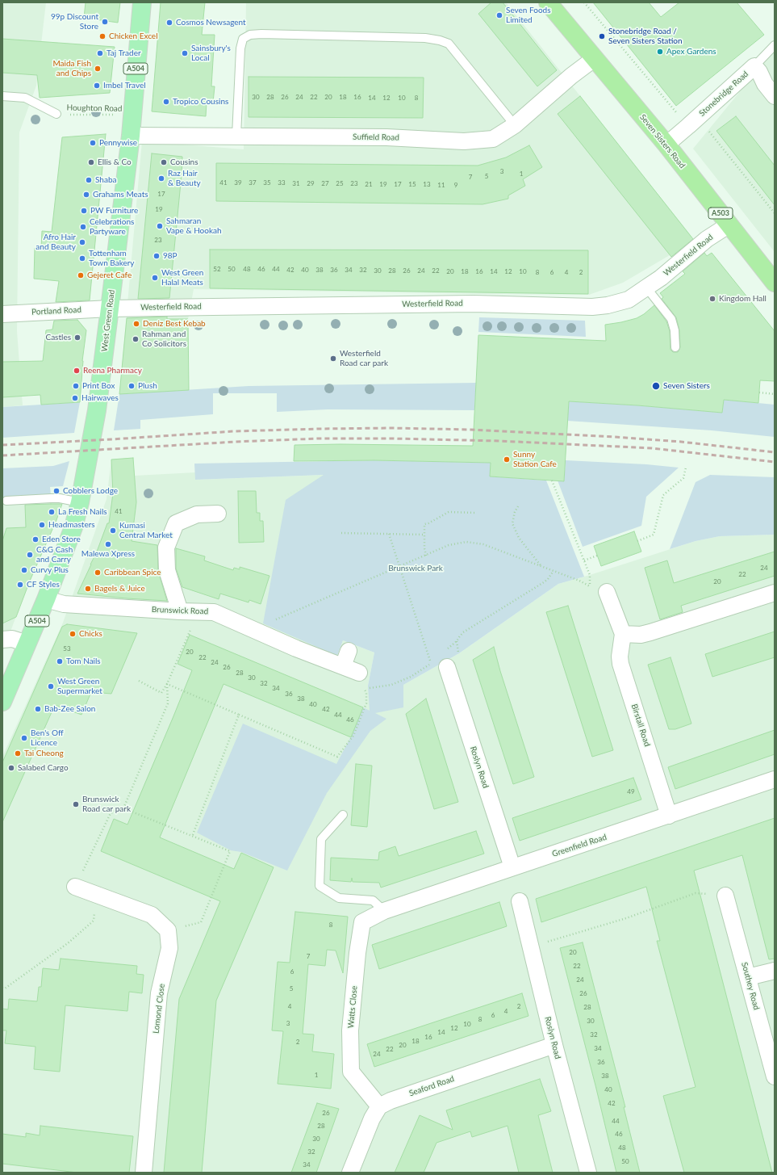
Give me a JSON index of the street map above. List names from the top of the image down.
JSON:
{
  "streets": {
    "highway": ["Seven Sisters Road", "A503"],
    "main road": ["A504", "West Green Road"],
    "street": [
      "Stonebridge Road",
      "Suffield Road",
      "Westerfield Road",
      "Portland Road",
      "Brunswick Road",
      "Birstall Road",
      "Roslyn Road",
      "Greenfield Road",
      "Southey Road",
      "Watts Close",
      "Lomond Close",
      "Seaford Road"
    ],
    "path": ["Houghton Road"]
  },
  "crossings": [
    ["Stonebridge Road", "Seven Sisters Road"],
    ["Houghton Road", "West Green Road"],
    ["Suffield Road", "Seven Sisters Road"],
    ["Suffield Road", "West Green Road"],
    ["Seven Sisters Road", "Westerfield Road"],
    ["Westerfield Road", "Portland Road"],
    ["Westerfield Road", "West Green Road"],
    ["Portland Road", "West Green Road"],
    ["West Green Road", "Brunswick Road"],
    ["Birstall Road", "Greenfield Road"],
    ["Roslyn Road", "Greenfield Road"],
    ["Roslyn Road", "Seaford Road"],
    ["Greenfield Road", "Watts Close"],
    ["Watts Close", "Seaford Road"]
  ],
  "parks": ["Brunswick Park"],
  "places": [
    "Seven Foods Limited",
    "99p Discount Store",
    "Cosmos Newsagent",
    "Chicken Excel",
    "Stonebridge Road / Seven Sisters Station",
    "Apex Gardens",
    "Taj Trader",
    "Sainsbury's Local",
    "Maida Fish and Chips",
    "Imbel Travel",
    "Tropico Cousins",
    "Pennywise",
    "Ellis & Co",
    "Cousins",
    "Raz Hair & Beauty",
    "Shaba",
    "Grahams Meats",
    "PW Furniture",
    "Sahmaran Vape & Hookah",
    "Celebrations Partyware",
    "Afro Hair and Beauty",
    "98P",
    "Tottenham Town Bakery",
    "Gejeret Cafe",
    "West Green Halal Meats",
    "Kingdom Hall",
    "Deniz Best Kebab",
    "Castles",
    "Rahman and Co Solicitors",
    "Westerfield Road car park",
    "Reena Pharmacy",
    "Print Box",
    "Plush",
    "Seven Sisters",
    "Hairwaves",
    "Sunny Station Cafe",
    "Cobblers Lodge",
    "La Fresh Nails",
    "Headmasters",
    "Kumasi Central Market",
    "Eden Store",
    "Malewa Xpress",
    "C&G Cash and Carry",
    "Curvy Plus",
    "Caribbean Spice",
    "CF Styles",
    "Bagels & Juice",
    "Chicks",
    "Tom Nails",
    "West Green Supermarket",
    "Bab-Zee Salon",
    "Ben's Off Licence",
    "Tai Cheong",
    "Salabed Cargo",
    "Brunswick Road car park"
  ],
  "house_numbers": [
    "30",
    "28",
    "26",
    "24",
    "22",
    "20",
    "18",
    "16",
    "14",
    "12",
    "10",
    "8",
    "3",
    "1",
    "5",
    "7",
    "41",
    "39",
    "37",
    "35",
    "33",
    "31",
    "29",
    "27",
    "25",
    "23",
    "21",
    "19",
    "17",
    "15",
    "13",
    "11",
    "9",
    "17",
    "19",
    "23",
    "52",
    "50",
    "48",
    "46",
    "44",
    "42",
    "40",
    "38",
    "36",
    "34",
    "32",
    "30",
    "28",
    "26",
    "24",
    "22",
    "20",
    "18",
    "16",
    "14",
    "12",
    "10",
    "8",
    "6",
    "4",
    "2",
    "41",
    "24",
    "22",
    "20",
    "53",
    "20",
    "22",
    "24",
    "26",
    "28",
    "30",
    "32",
    "34",
    "36",
    "38",
    "40",
    "42",
    "44",
    "46",
    "49",
    "8",
    "20",
    "7",
    "22",
    "6",
    "24",
    "5",
    "26",
    "4",
    "2",
    "28",
    "4",
    "6",
    "8",
    "30",
    "3",
    "10",
    "12",
    "14",
    "32",
    "16",
    "18",
    "2",
    "20",
    "34",
    "22",
    "24",
    "36",
    "1",
    "38",
    "40",
    "42",
    "26",
    "44",
    "28",
    "46",
    "30",
    "48",
    "32",
    "50",
    "34"
  ]
}
